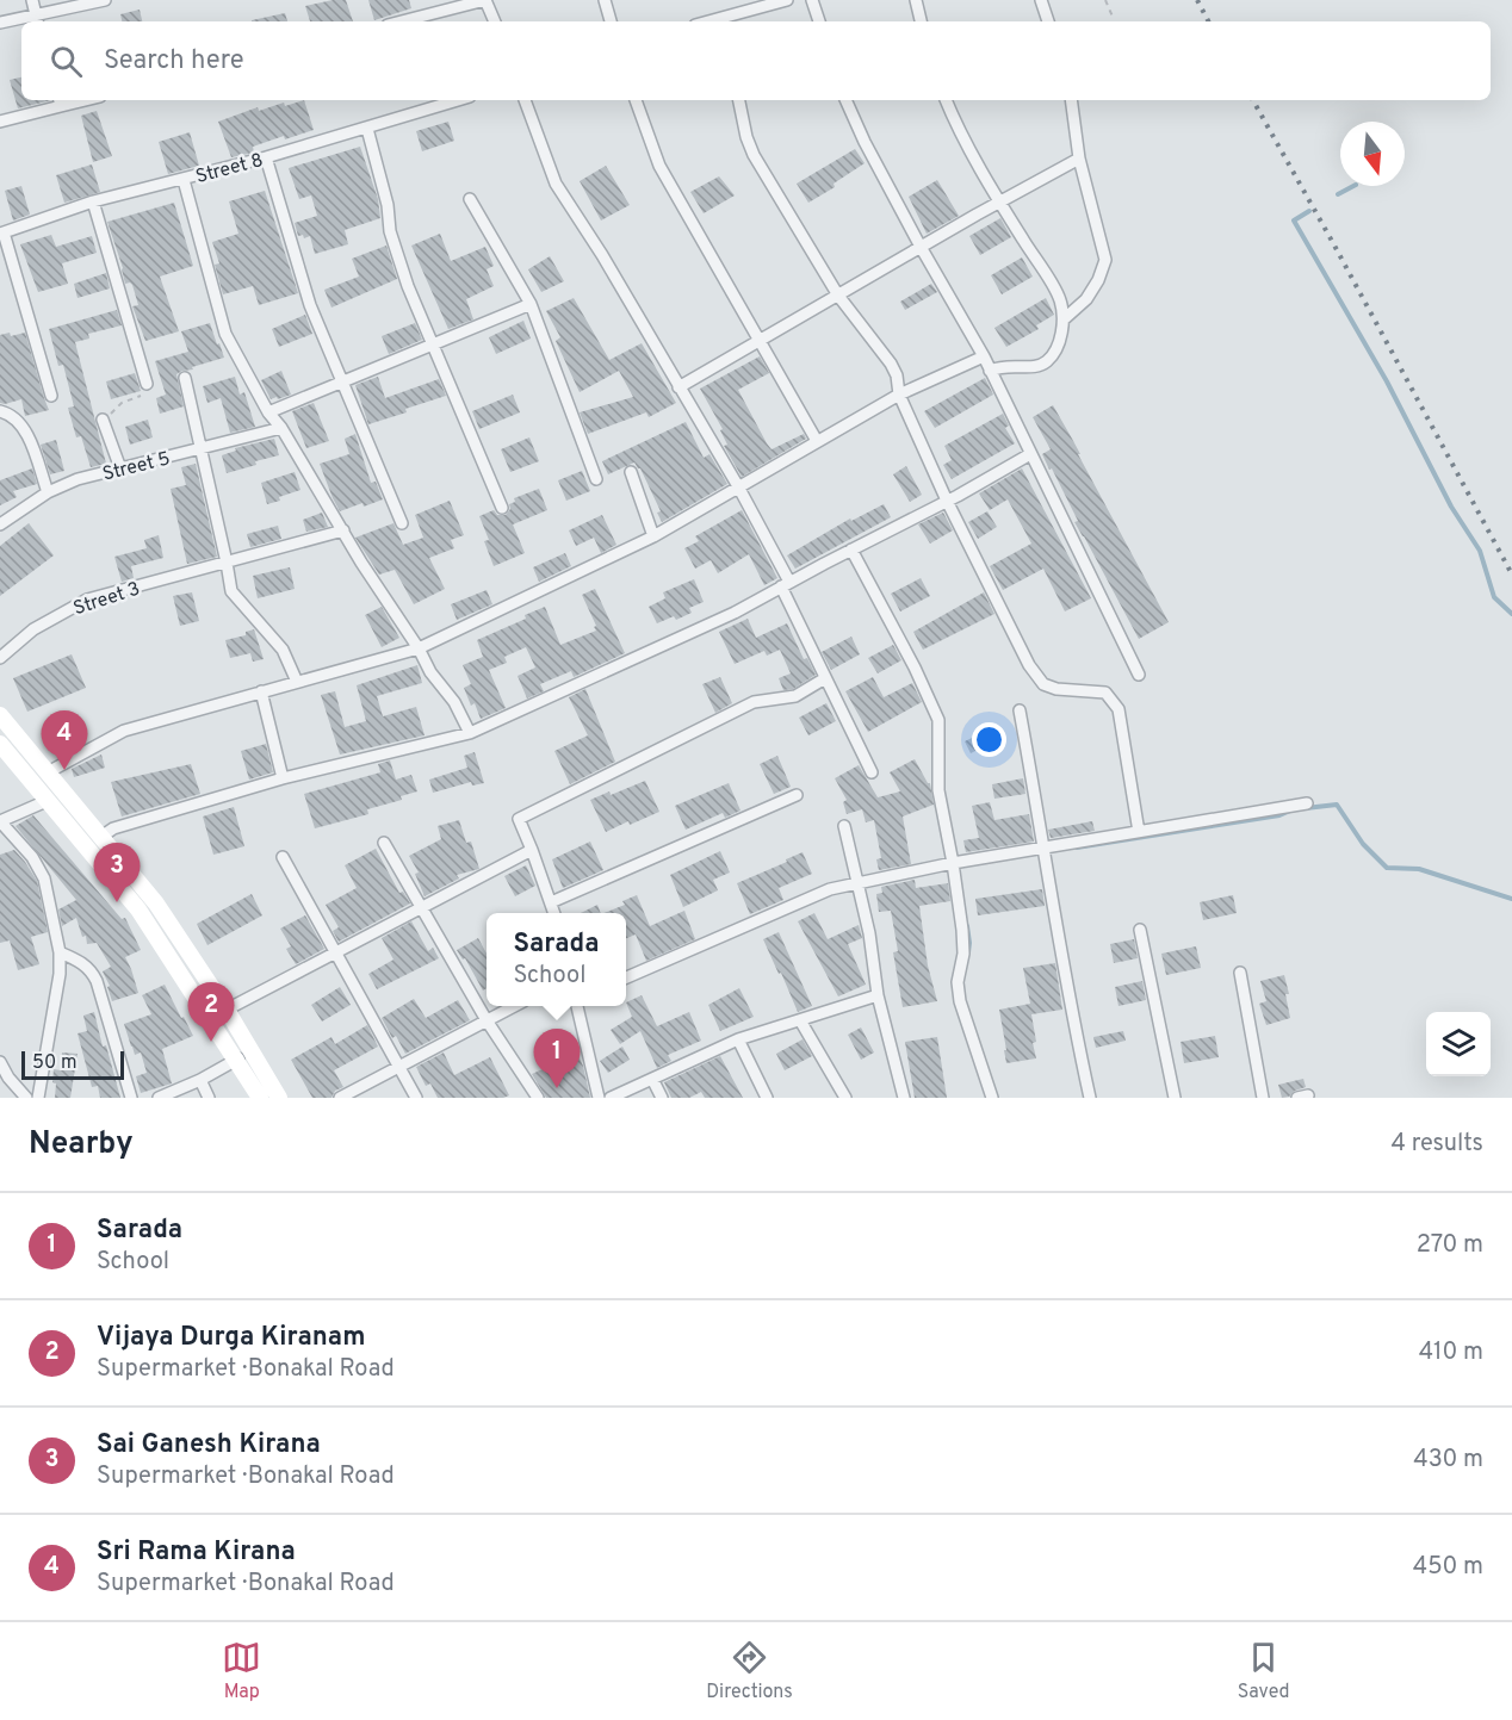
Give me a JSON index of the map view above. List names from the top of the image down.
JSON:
{
  "streets": {
    "street": ["Street 8", "Street 5", "Street 3"]
  },
  "scale_bar": "50 m",
  "north": "bottom",
  "page": {
    "search": "Search here",
    "pins": [
      "4",
      "3",
      "2",
      "1"
    ],
    "popup": ["Sarada", "School"],
    "scale": "50 m",
    "heading": ["Nearby", "4 results"],
    "list": [
      {
        "mark": "1",
        "name": "Sarada",
        "note": "School",
        "value": "270 m"
      },
      {
        "mark": "2",
        "name": "Vijaya Durga Kiranam",
        "note": "Supermarket · Bonakal Road",
        "value": "410 m"
      },
      {
        "mark": "3",
        "name": "Sai Ganesh Kirana",
        "note": "Supermarket · Bonakal Road",
        "value": "430 m"
      },
      {
        "mark": "4",
        "name": "Sri Rama Kirana",
        "note": "Supermarket · Bonakal Road",
        "value": "450 m"
      }
    ],
    "nav": ["Map", "Directions", "Saved"]
  }
}
